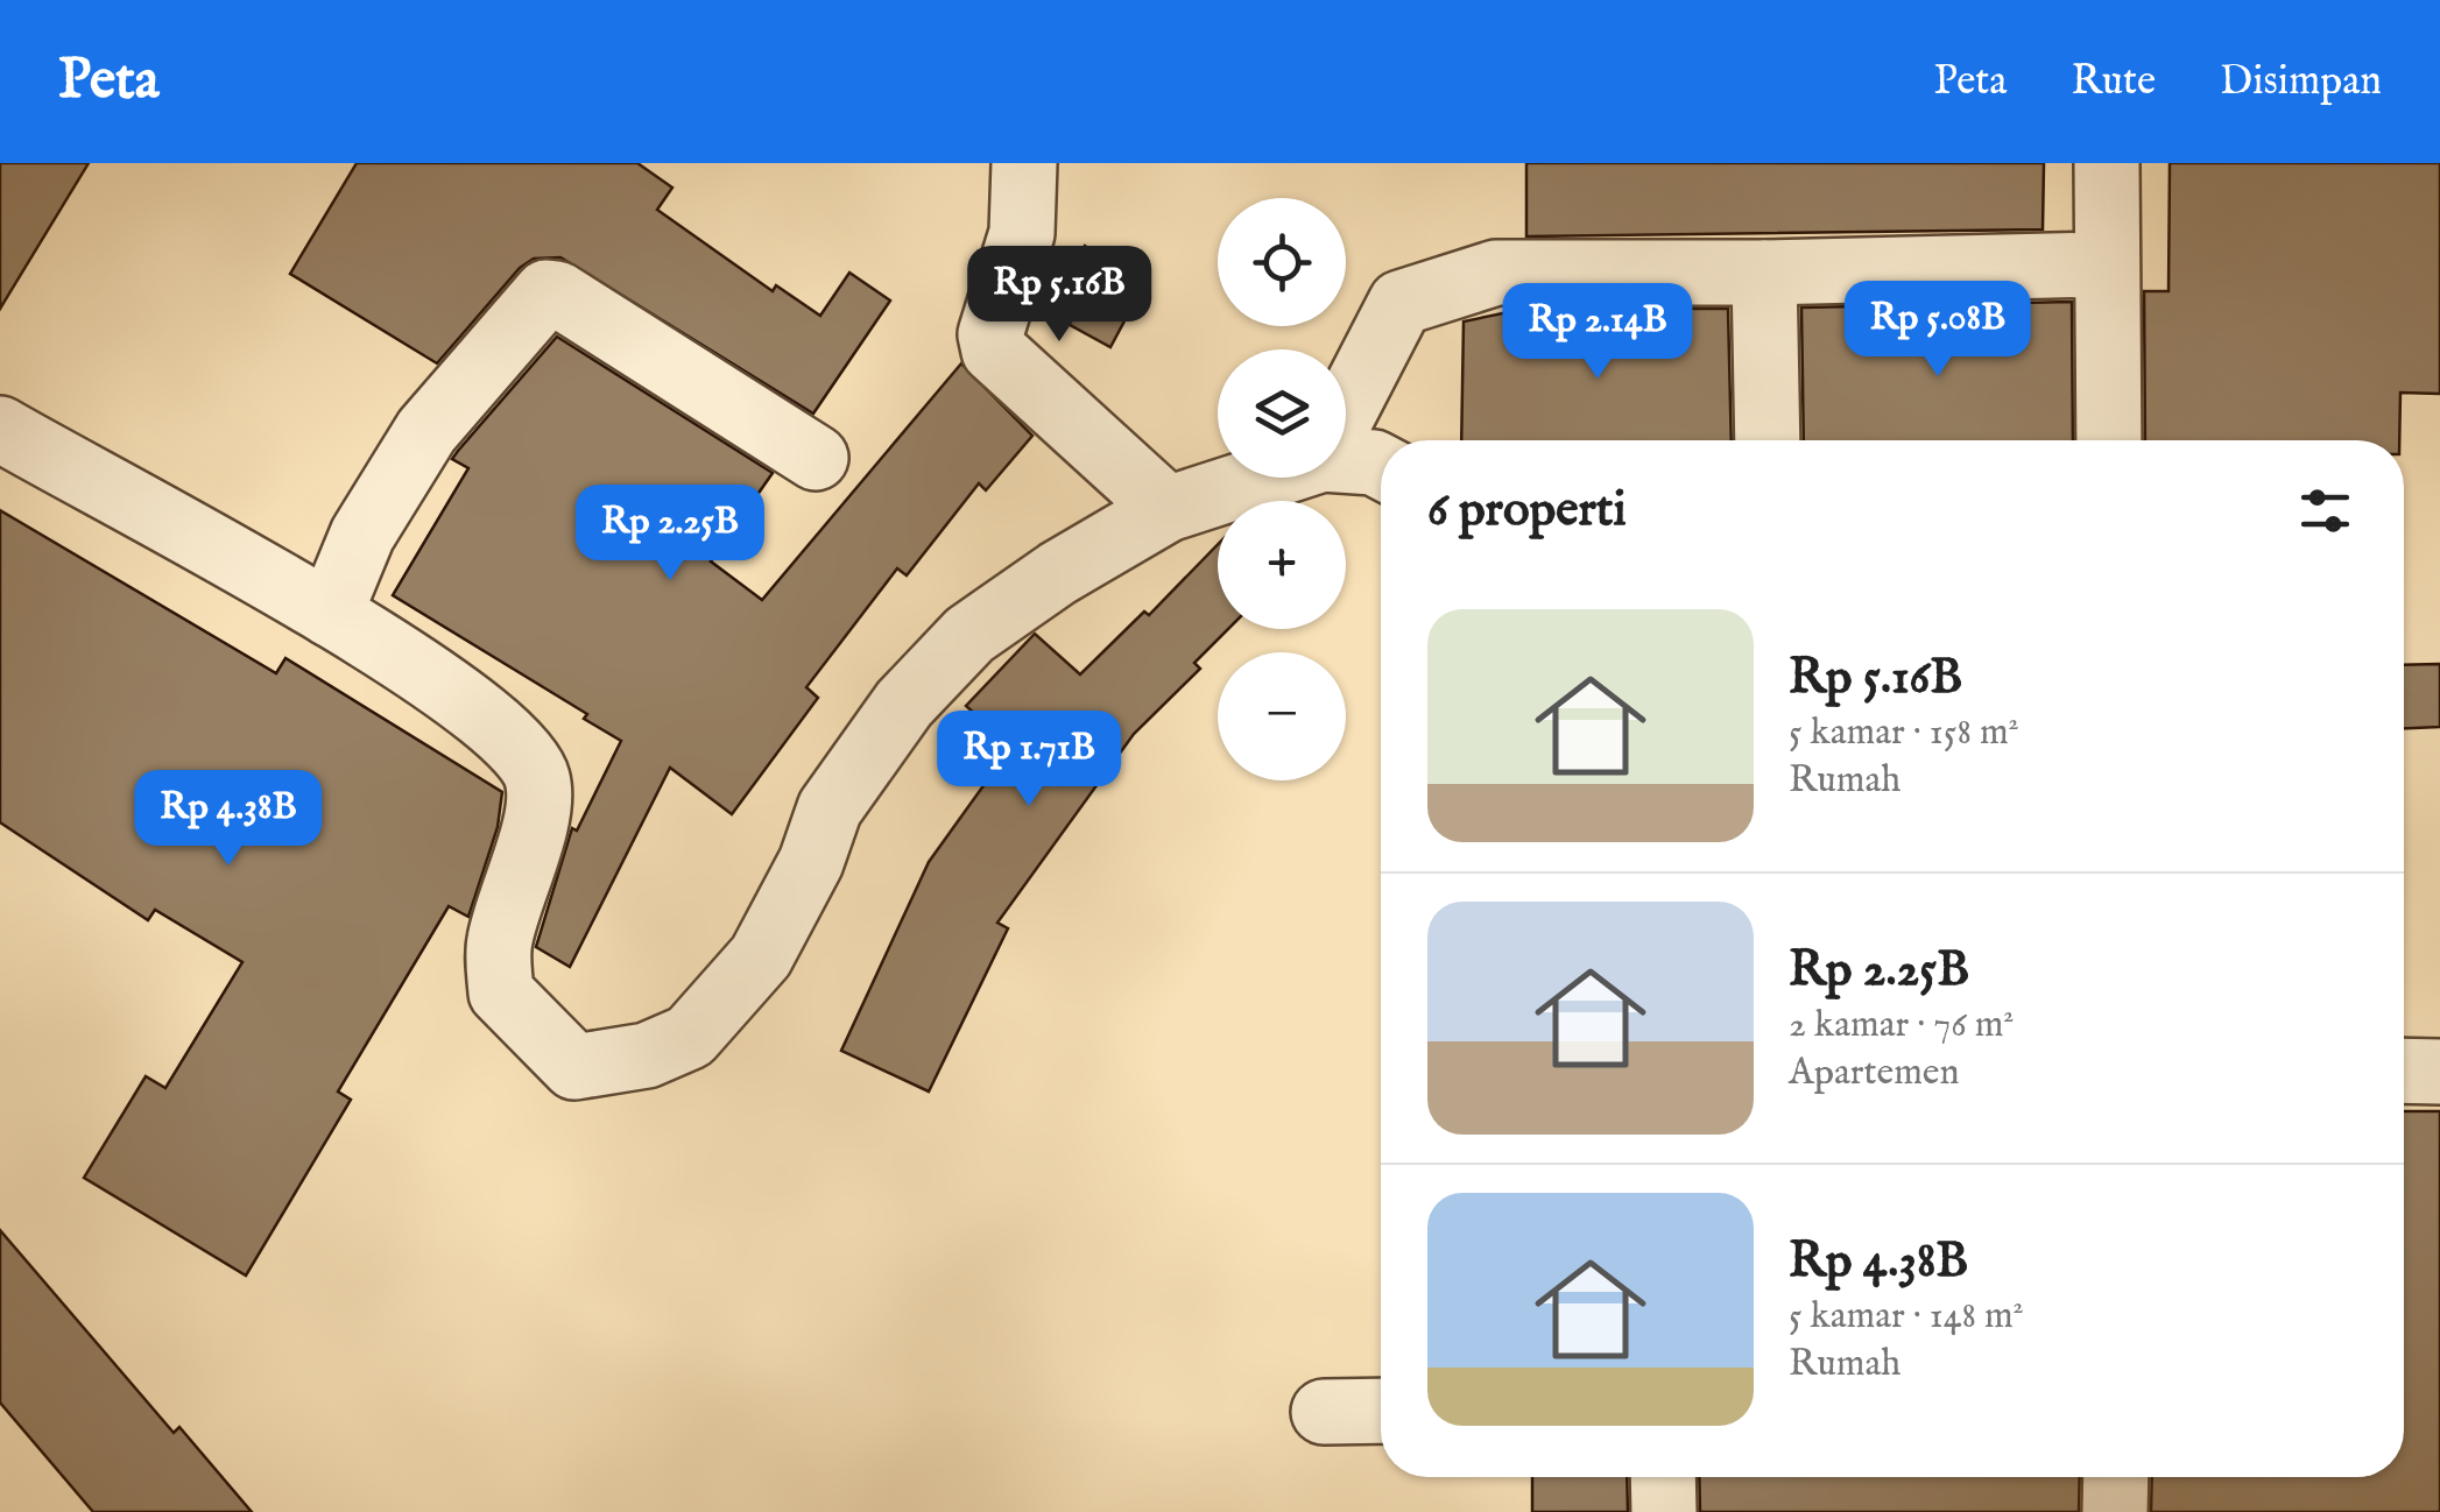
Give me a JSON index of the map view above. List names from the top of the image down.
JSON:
{
  "page": {
    "header": "Peta",
    "nav": ["Peta", "Rute", "Disimpan"],
    "map_buttons": ["+", "−"],
    "price": [
      "Rp 5.16B",
      "Rp 5.08B",
      "Rp 2.14B",
      "Rp 2.25B",
      "Rp 1.71B",
      "Rp 4.38B"
    ],
    "heading": "6 properti",
    "list": [
      {
        "name": "Rp 5.16B",
        "note": "5 kamar · 158 m² · Rumah"
      },
      {
        "name": "Rp 2.25B",
        "note": "2 kamar · 76 m² · Apartemen"
      },
      {
        "name": "Rp 4.38B",
        "note": "5 kamar · 148 m² · Rumah"
      }
    ]
  }
}
